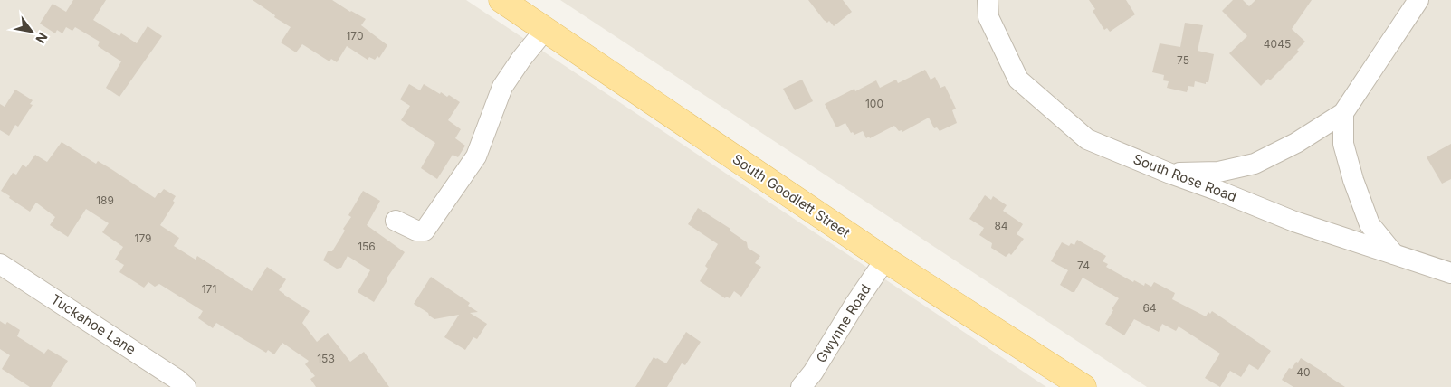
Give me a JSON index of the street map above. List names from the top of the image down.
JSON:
{
  "streets": {
    "main road": ["South Goodlett Street"],
    "street": ["South Rose Road", "Gwynne Road", "Tuckahoe Lane"]
  },
  "crossings": [
    ["South Goodlett Street", "Gwynne Road"]
  ],
  "house_numbers": [
    "170",
    "4045",
    "75",
    "100",
    "189",
    "84",
    "179",
    "156",
    "74",
    "171",
    "64",
    "153",
    "40"
  ],
  "north": "bottom right"
}
